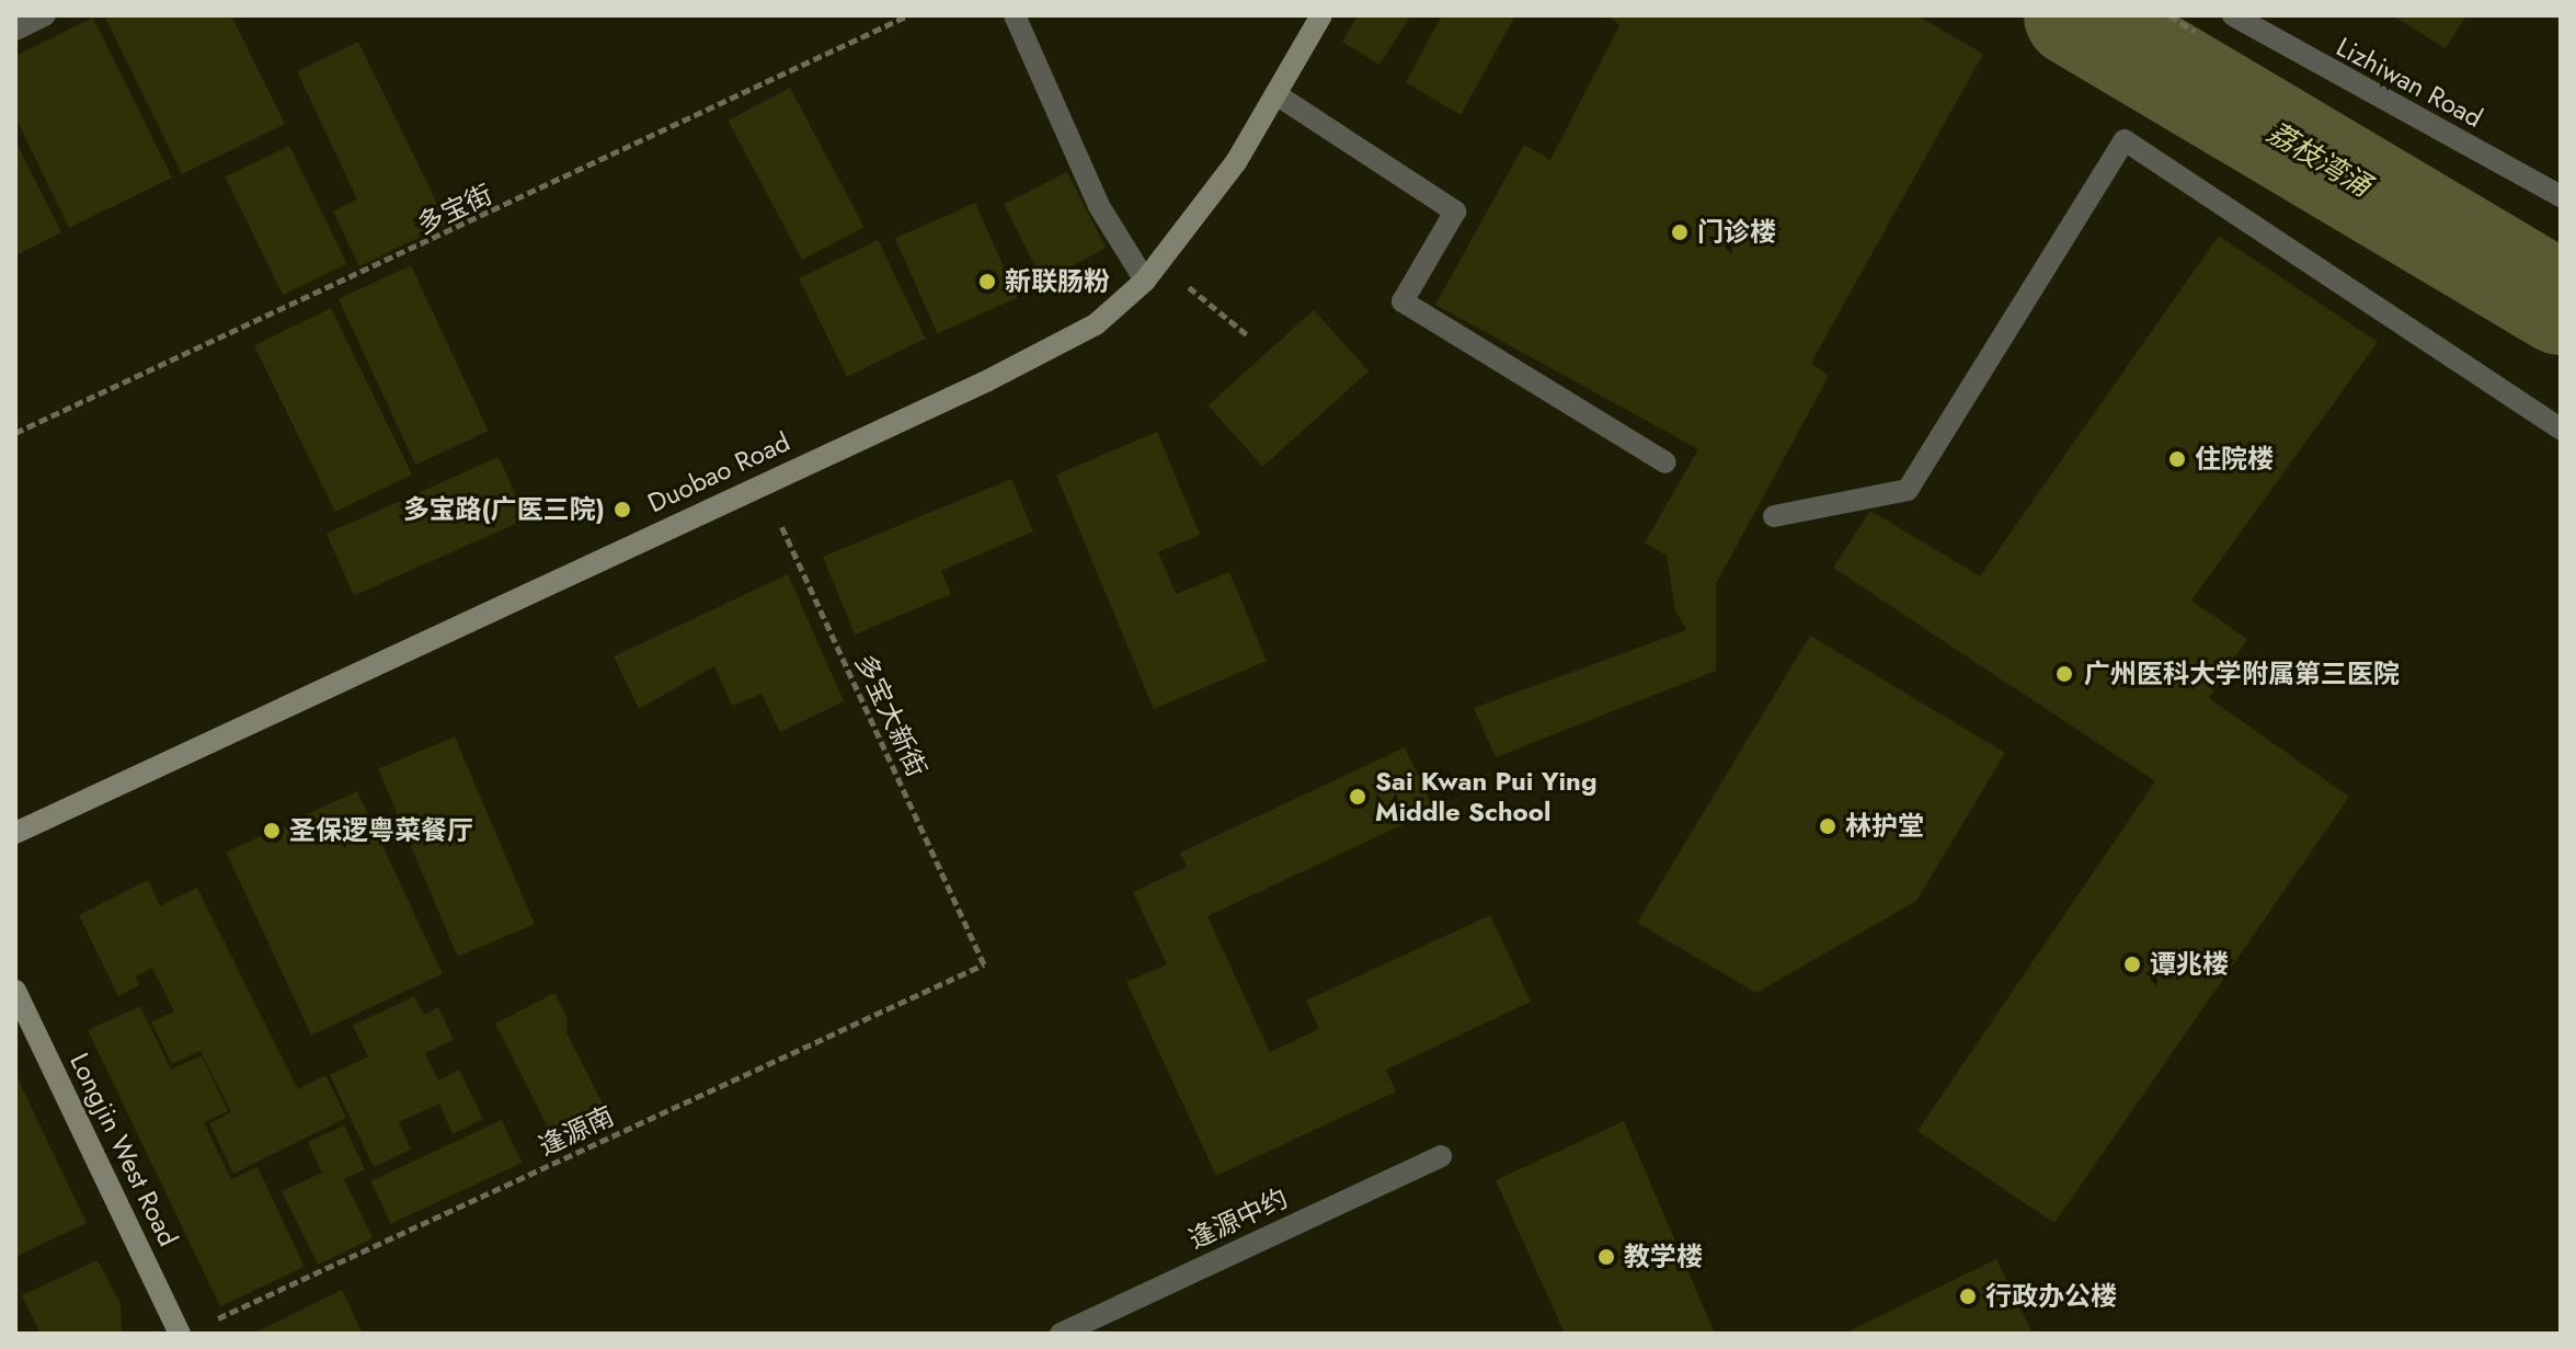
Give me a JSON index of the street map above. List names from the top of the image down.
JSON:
{
  "streets": {
    "street": [
      "Lizhiwan Road",
      "Duobao Road",
      "Longjin West Road",
      "逢源中约"
    ],
    "path": ["多宝街", "多宝大新街", "逢源南"]
  },
  "crossings": [
    ["Duobao Road", "多宝大新街"],
    ["多宝大新街", "逢源南"],
    ["逢源南", "Longjin West Road"]
  ],
  "water": ["荔枝湾涌"],
  "places": [
    "门诊楼",
    "新联肠粉",
    "住院楼",
    "多宝路(广医三院)",
    "广州医科大学附属第三医院",
    "Sai Kwan Pui Ying Middle School",
    "林护堂",
    "圣保逻粤菜餐厅",
    "谭兆楼",
    "教学楼",
    "行政办公楼"
  ]
}
